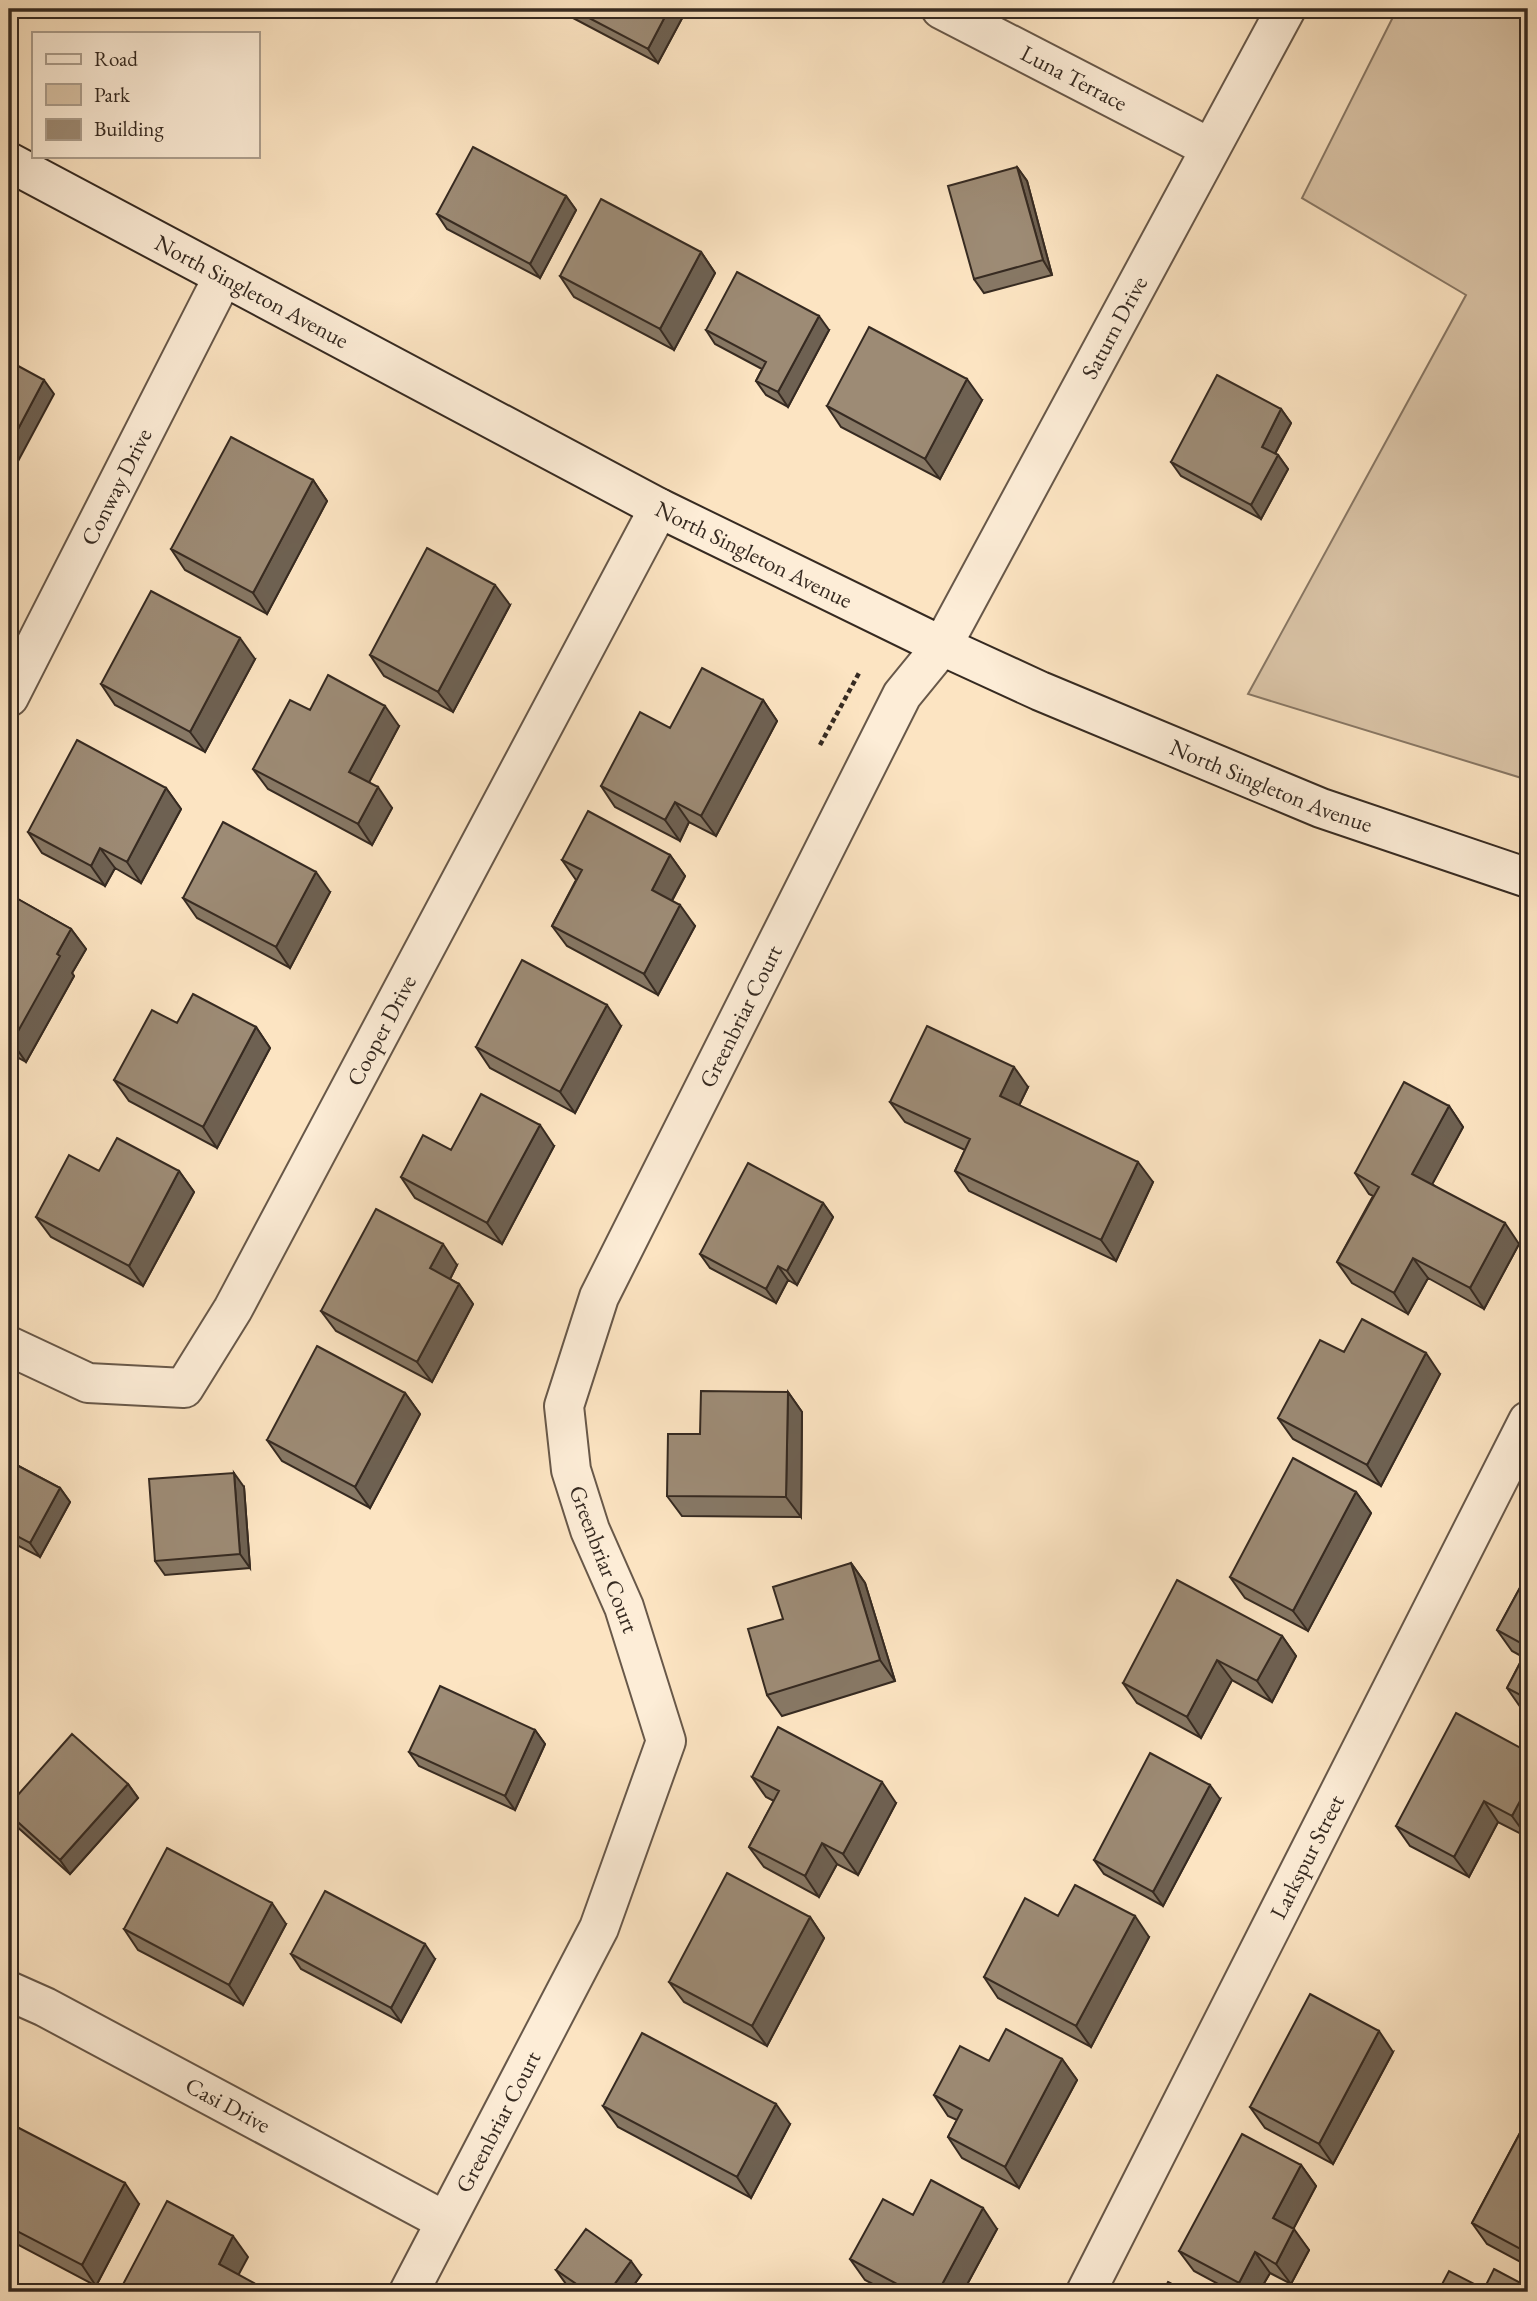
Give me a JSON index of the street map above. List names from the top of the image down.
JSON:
{
  "streets": {
    "street": [
      "Luna Terrace",
      "North Singleton Avenue",
      "Saturn Drive",
      "Conway Drive",
      "Greenbriar Court",
      "Cooper Drive",
      "Larkspur Street",
      "Casi Drive"
    ]
  },
  "crossings": [
    ["Luna Terrace", "Saturn Drive"],
    ["North Singleton Avenue", "Saturn Drive"],
    ["North Singleton Avenue", "Conway Drive"],
    ["North Singleton Avenue", "Greenbriar Court"],
    ["North Singleton Avenue", "Cooper Drive"],
    ["Saturn Drive", "Greenbriar Court"],
    ["Greenbriar Court", "Casi Drive"]
  ],
  "legend": ["Road", "Park", "Building"]
}
